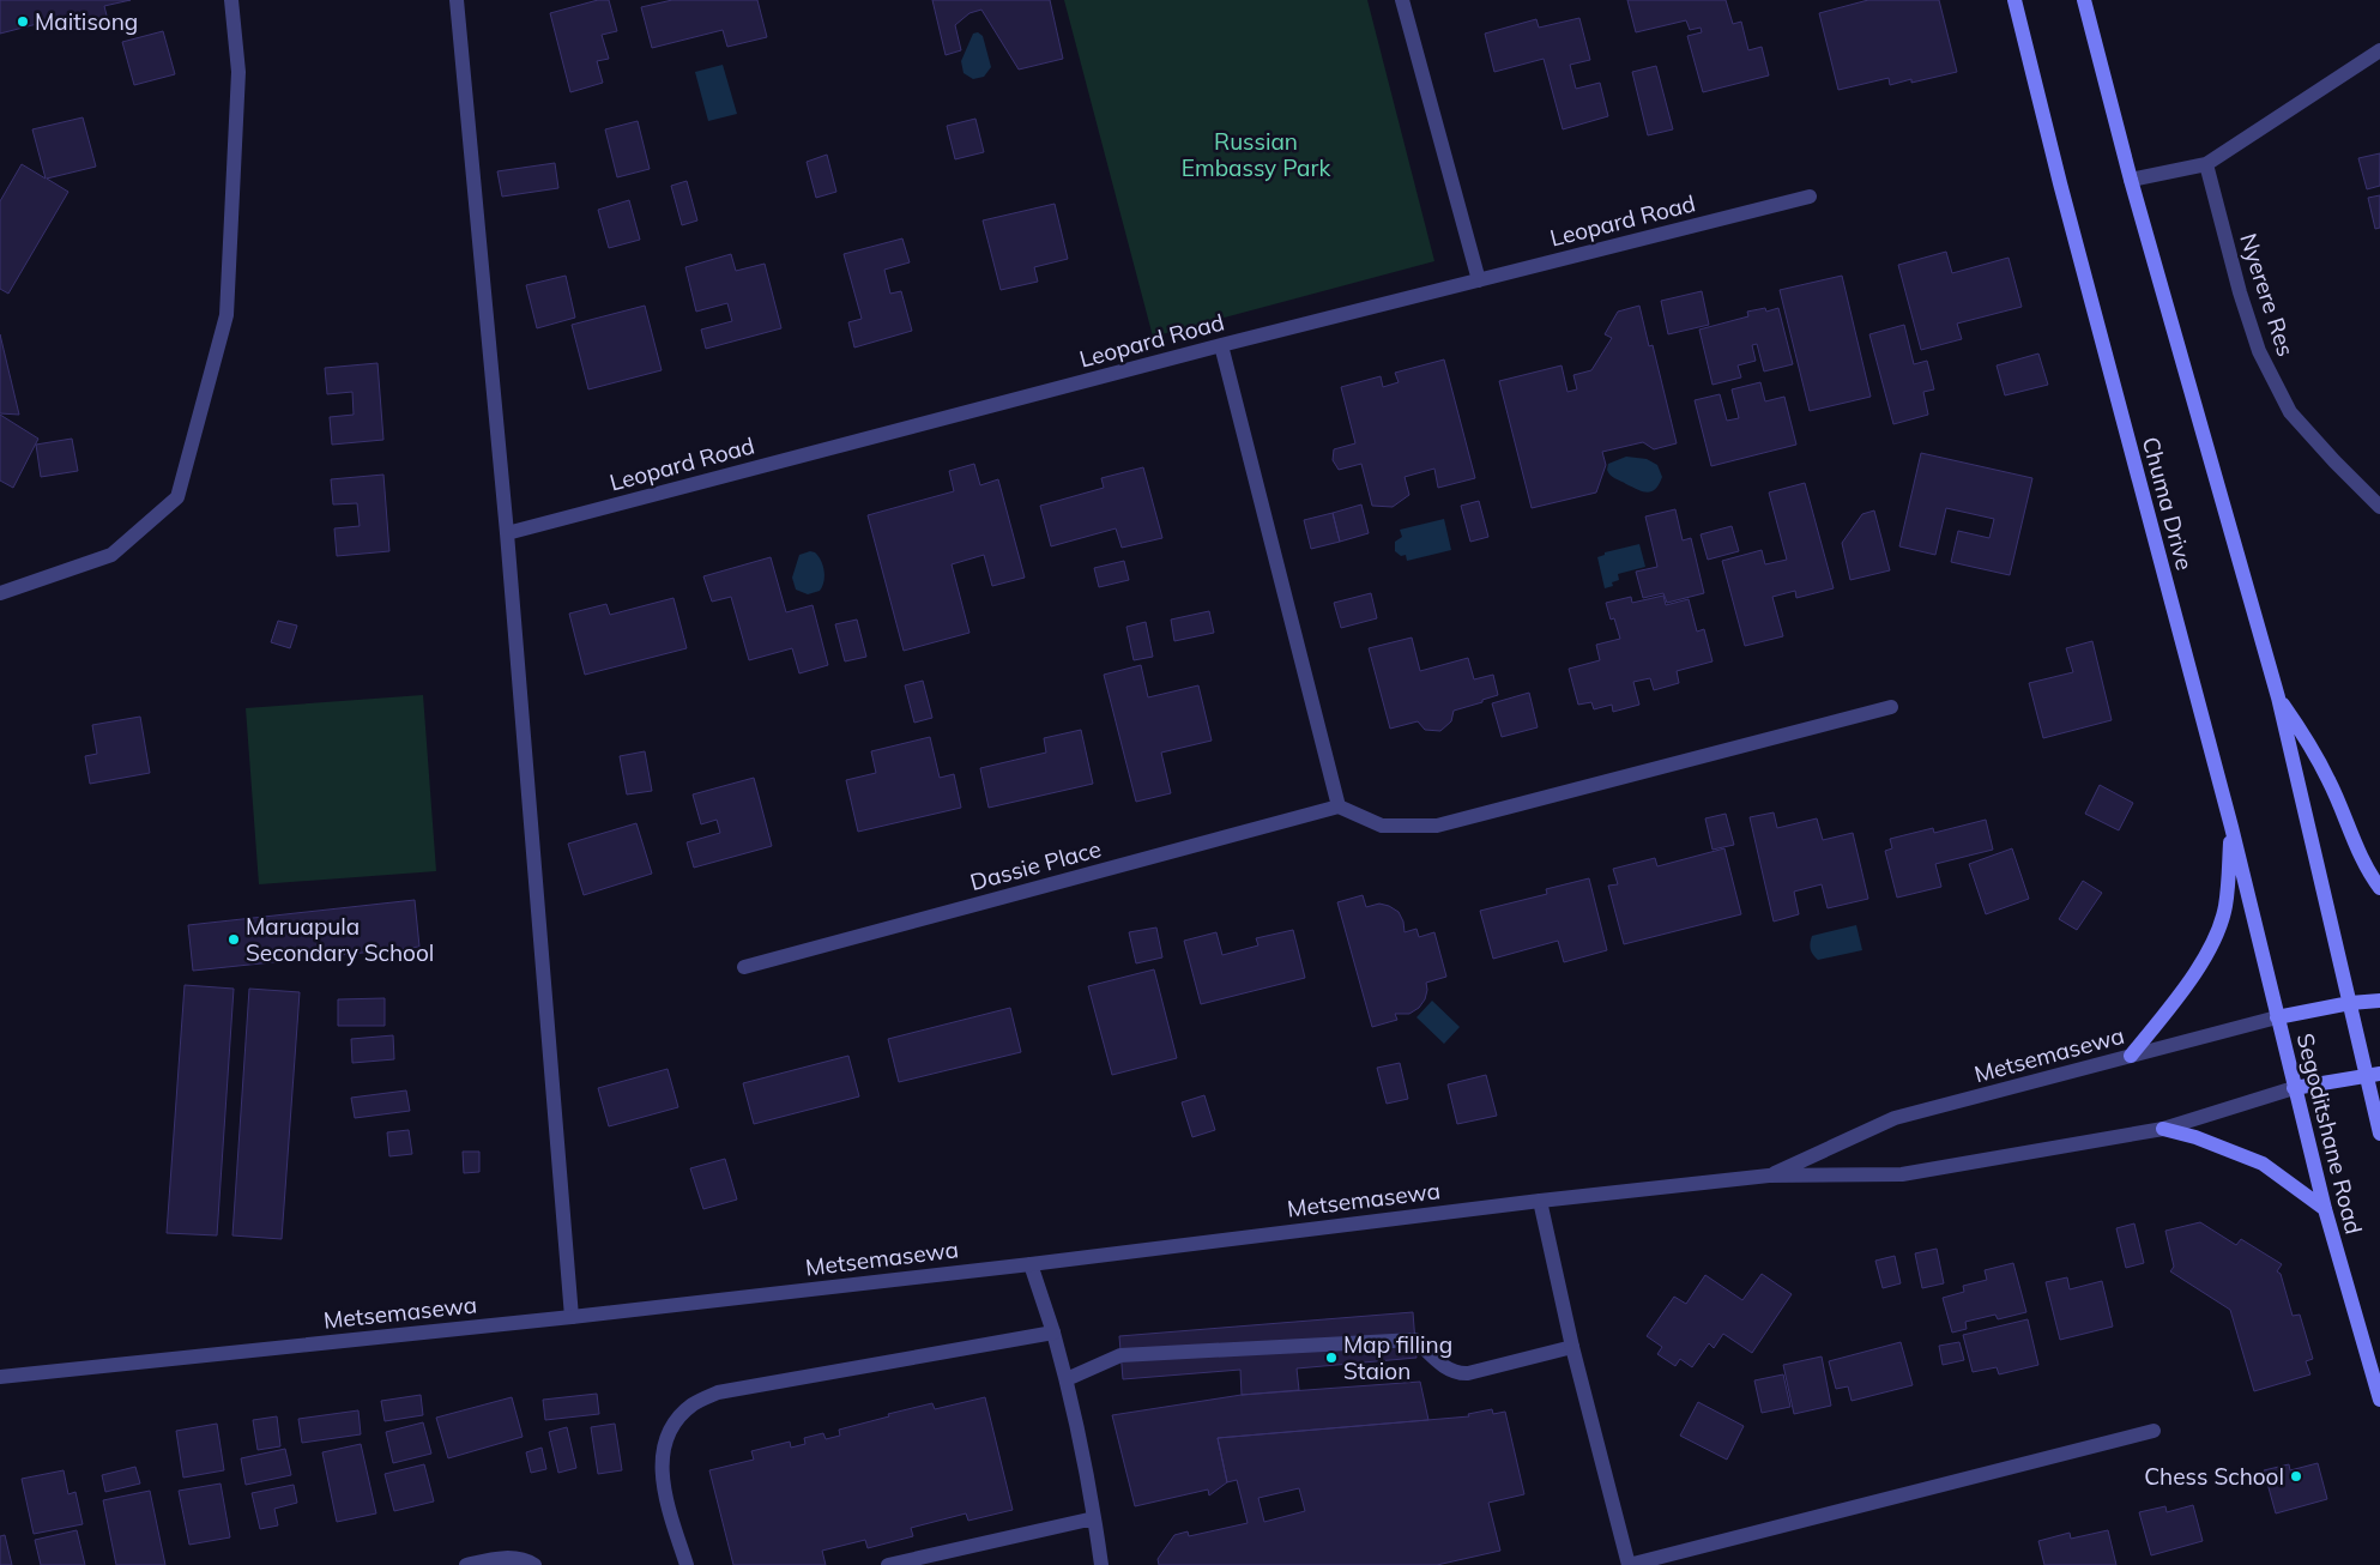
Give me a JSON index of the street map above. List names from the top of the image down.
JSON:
{
  "streets": {
    "main road": ["Chuma Drive", "Metsemasewa", "Segoditshane Road"],
    "street": ["Leopard Road", "Nyerere Res", "Dassie Place"]
  },
  "crossings": [
    ["Chuma Drive", "Metsemasewa"],
    ["Chuma Drive", "Segoditshane Road"],
    ["Metsemasewa", "Segoditshane Road"]
  ],
  "parks": ["Russian Embassy Park"],
  "places": [
    "Maitisong",
    "Maruapula Secondary School",
    "Map filling Staion",
    "Chess School"
  ]
}
